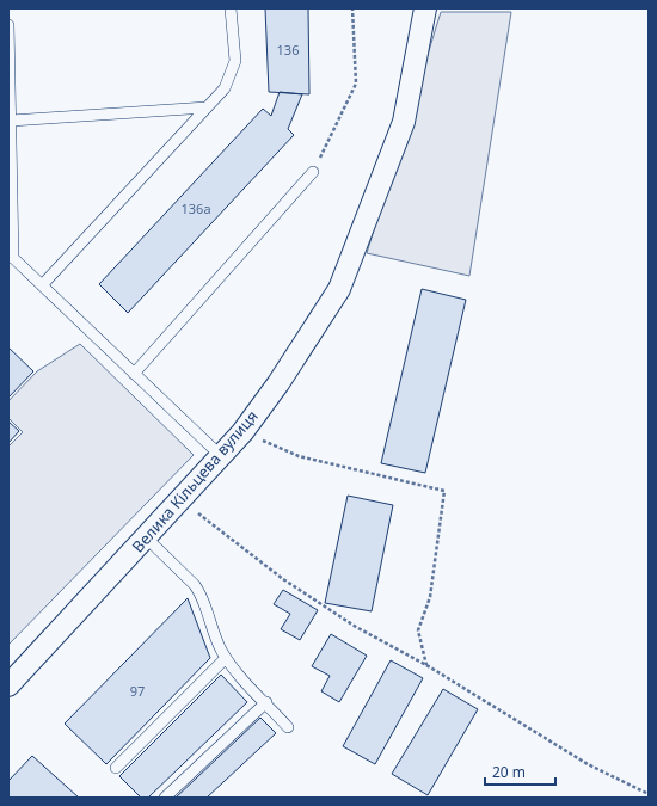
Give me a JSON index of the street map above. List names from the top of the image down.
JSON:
{
  "streets": {
    "street": ["Велика Кільцева вулиця"]
  },
  "house_numbers": ["136", "136а", "97"],
  "scale_bar": "20 m"
}
